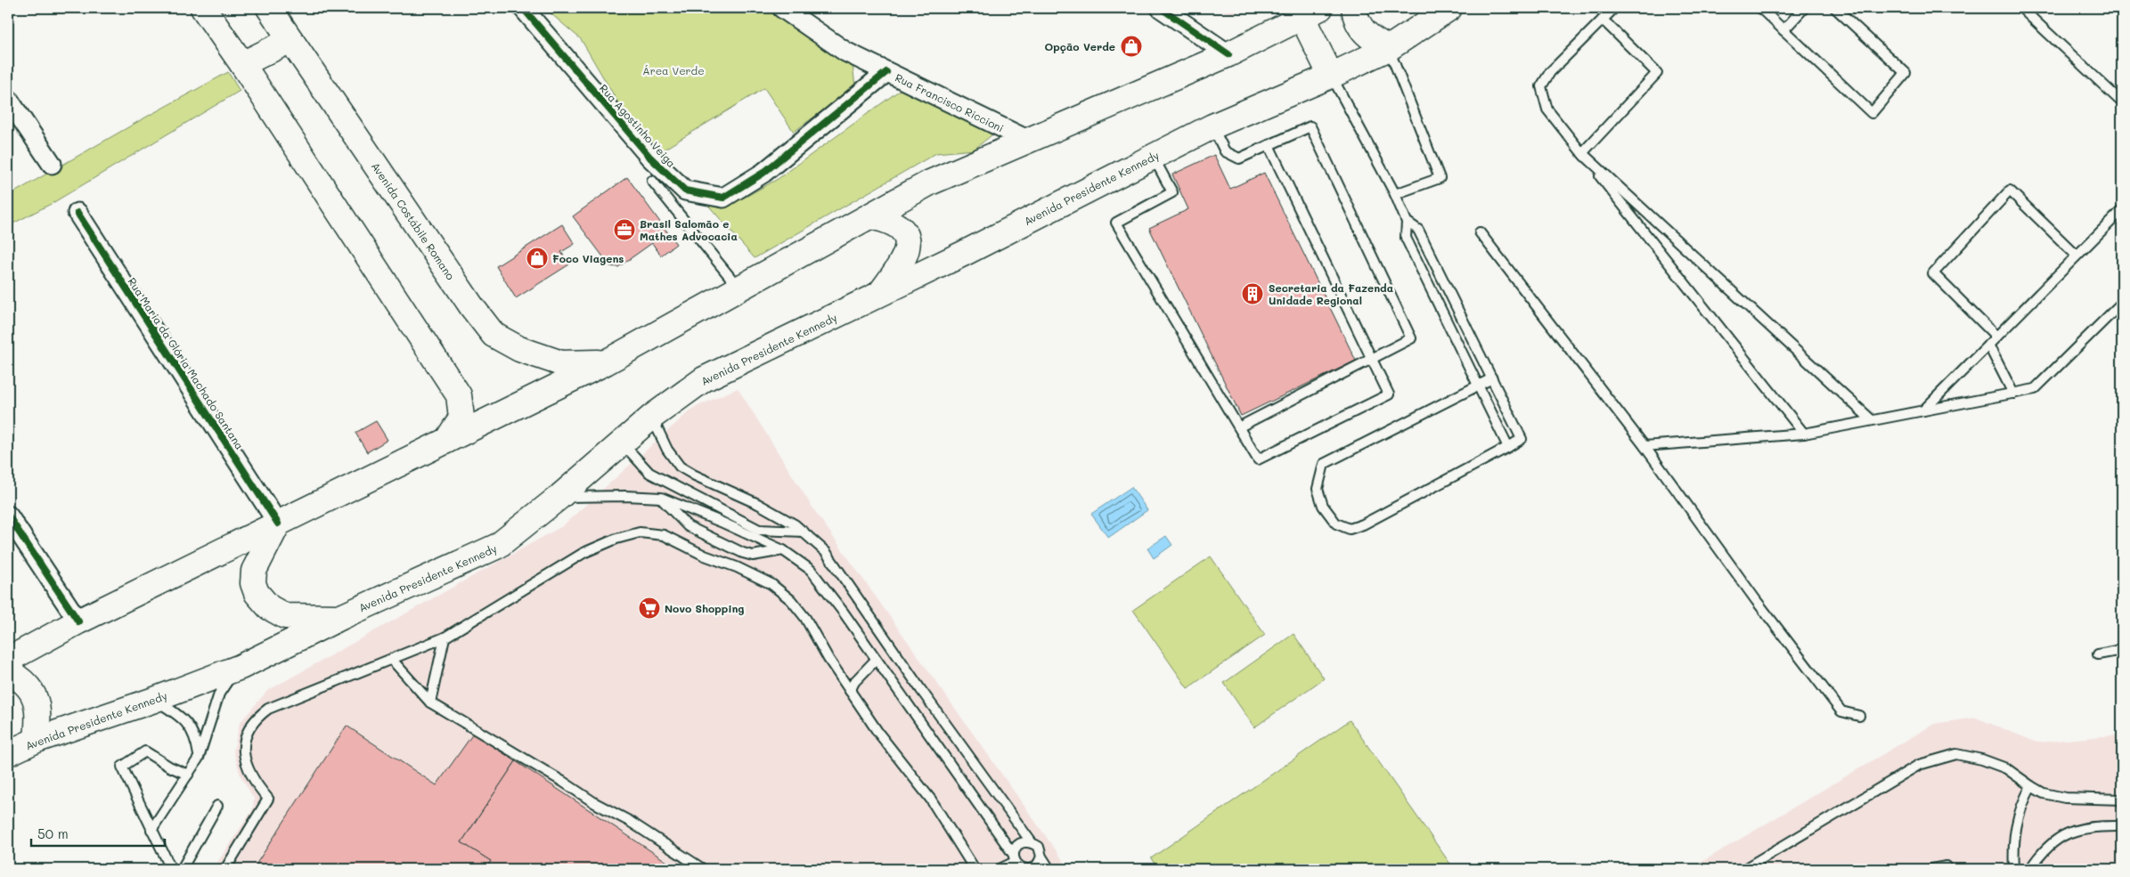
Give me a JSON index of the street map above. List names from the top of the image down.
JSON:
{
  "streets": {
    "main road": ["Avenida Presidente Kennedy", "Avenida Costábile Romano"],
    "street": ["Rua Francisco Riccioni", "Rua Agostinho Veiga", "Rua Maria da Glória Machado Santana"]
  },
  "crossings": [
    ["Rua Francisco Riccioni", "Rua Agostinho Veiga"]
  ],
  "parks": ["Área Verde"],
  "places": {
    "shop": ["Opção Verde", "Foco Viagens"],
    "office": ["Brasil Salomão e Mathes Advocacia"],
    "building": ["Secretaria da Fazenda Unidade Regional"],
    "supermarket": ["Novo Shopping"]
  },
  "scale_bar": "50 m"
}
